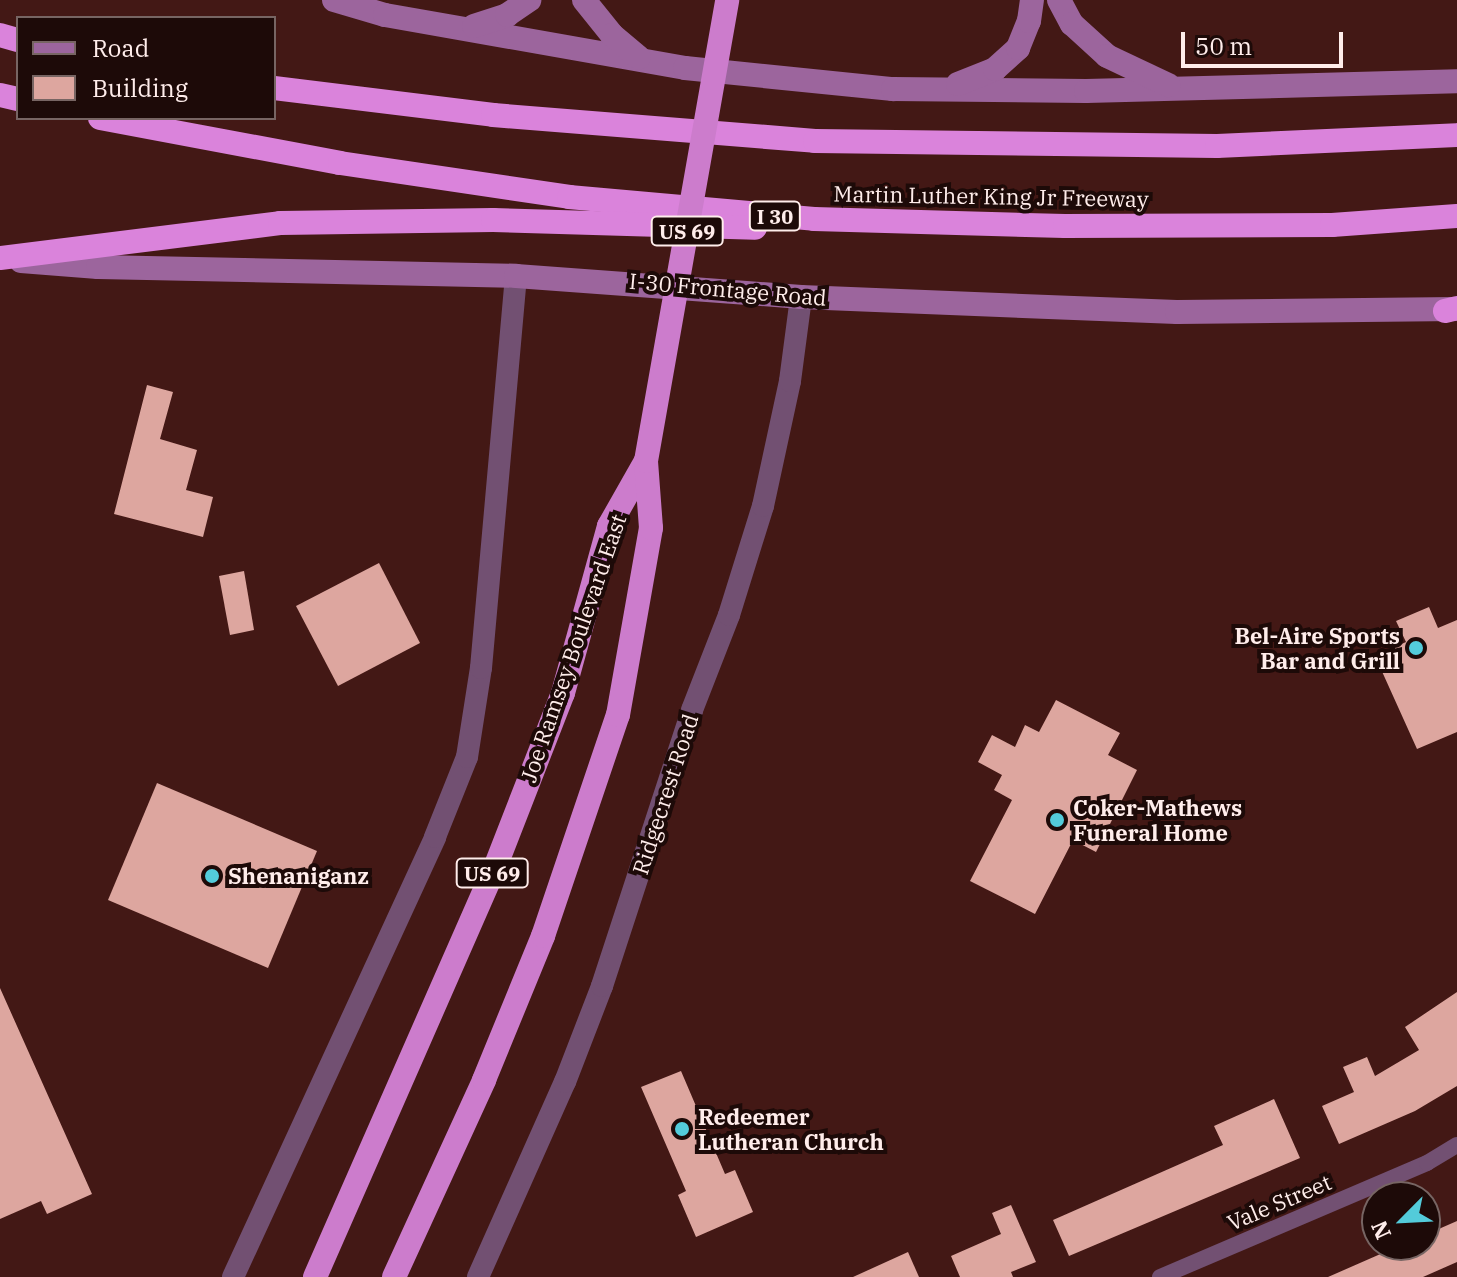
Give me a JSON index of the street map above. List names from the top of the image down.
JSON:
{
  "streets": {
    "highway": [
      "Martin Luther King Jr Freeway",
      "I 30",
      "US 69",
      "Joe Ramsey Boulevard East"
    ],
    "main road": ["I-30 Frontage Road"],
    "street": ["Ridgecrest Road", "Vale Street"]
  },
  "crossings": [
    ["US 69", "Joe Ramsey Boulevard East"],
    ["I-30 Frontage Road", "Ridgecrest Road"]
  ],
  "places": [
    "Bel-Aire Sports Bar and Grill",
    "Coker-Mathews Funeral Home",
    "Shenaniganz",
    "Redeemer Lutheran Church"
  ],
  "legend": ["Road", "Building"],
  "scale_bar": "50 m",
  "north": "bottom left"
}
